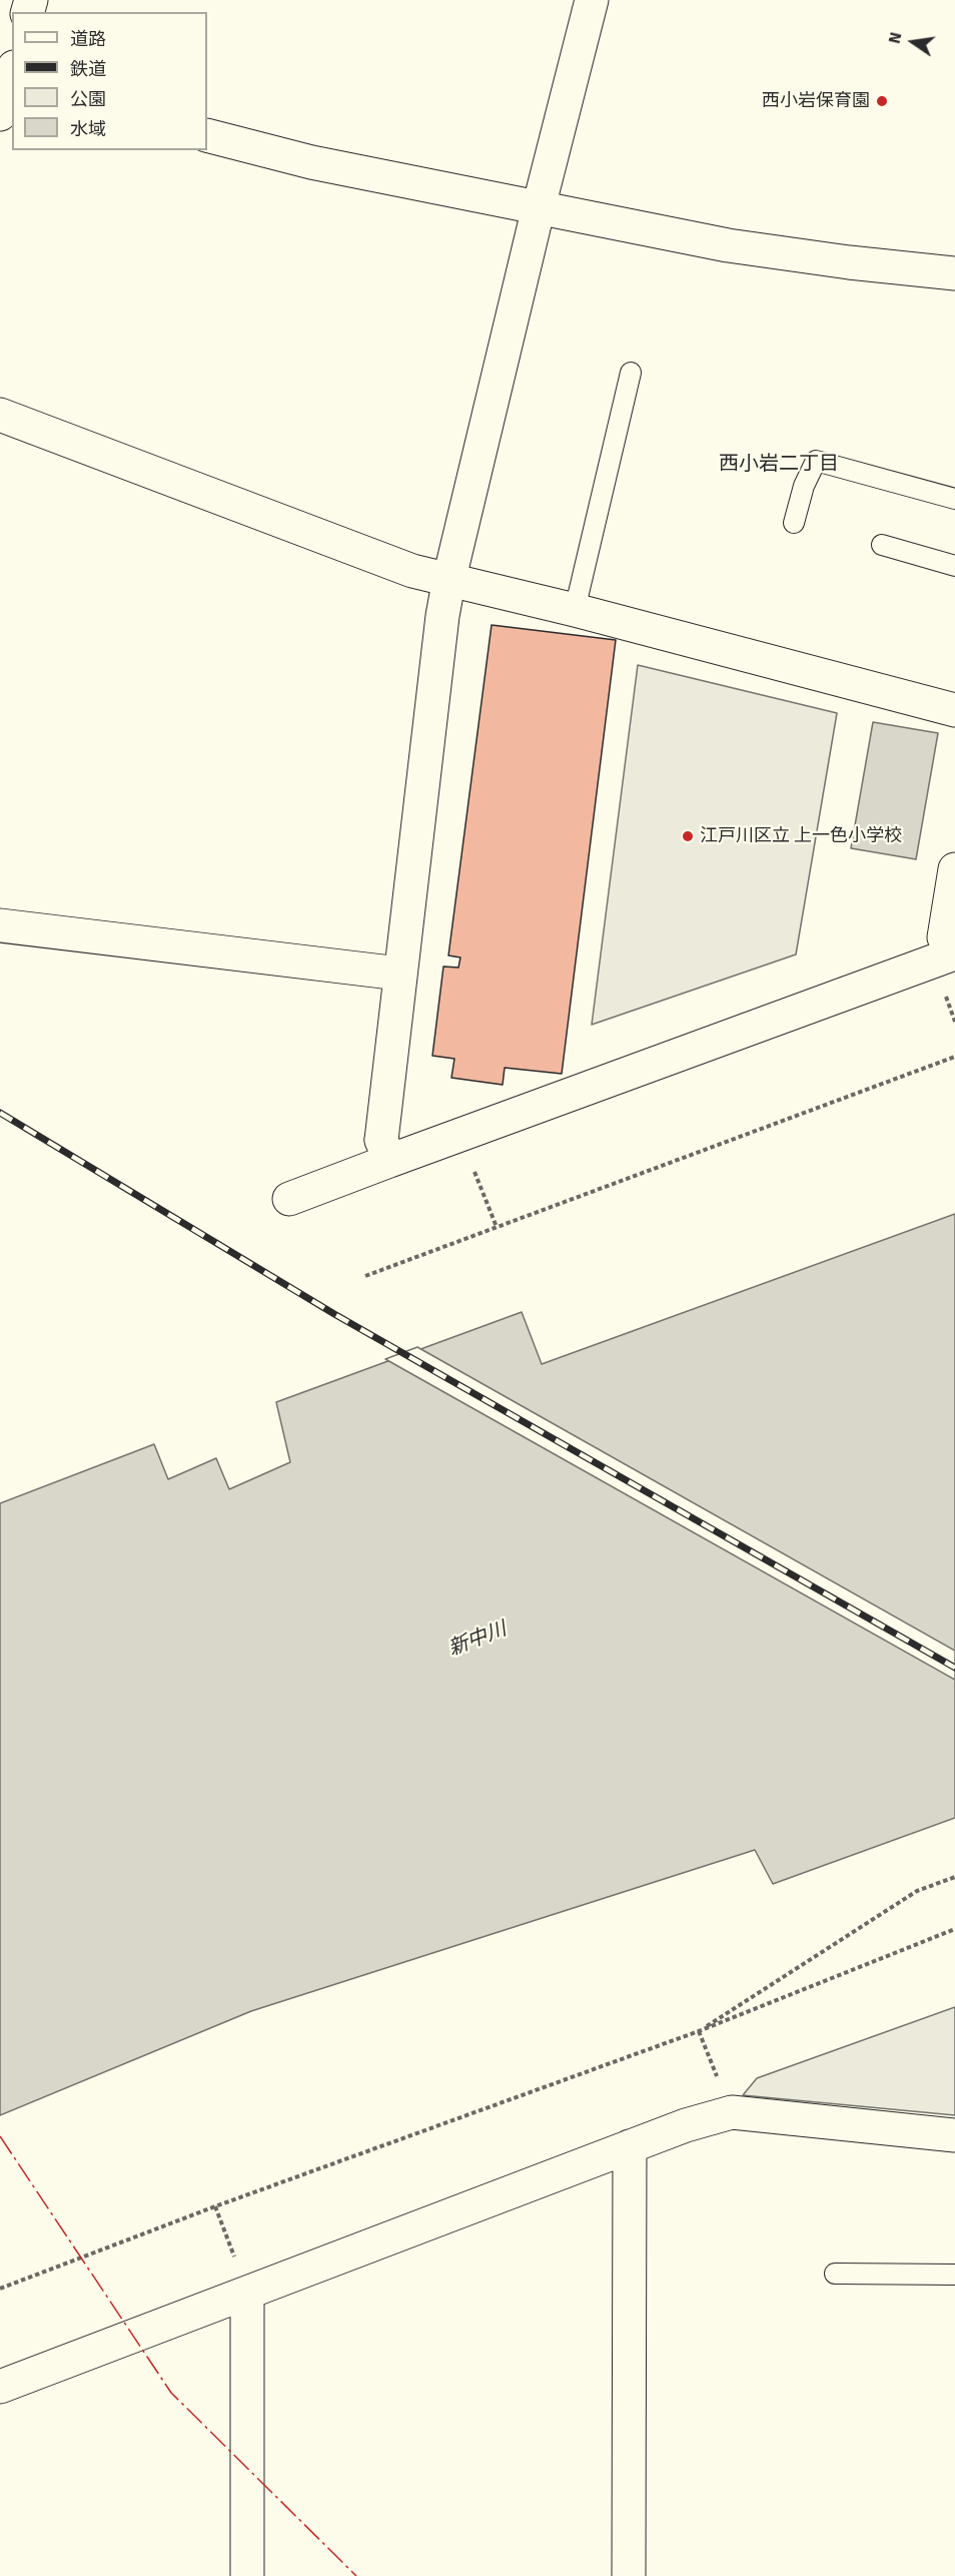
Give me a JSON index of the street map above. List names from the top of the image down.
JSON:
{
  "districts": ["西小岩二丁目"],
  "water": ["新中川"],
  "places": ["西小岩保育園", "江戸川区立 上一色小学校"],
  "legend": [
    "道路",
    "鉄道",
    "公園",
    "水域"
  ],
  "north": "left"
}
